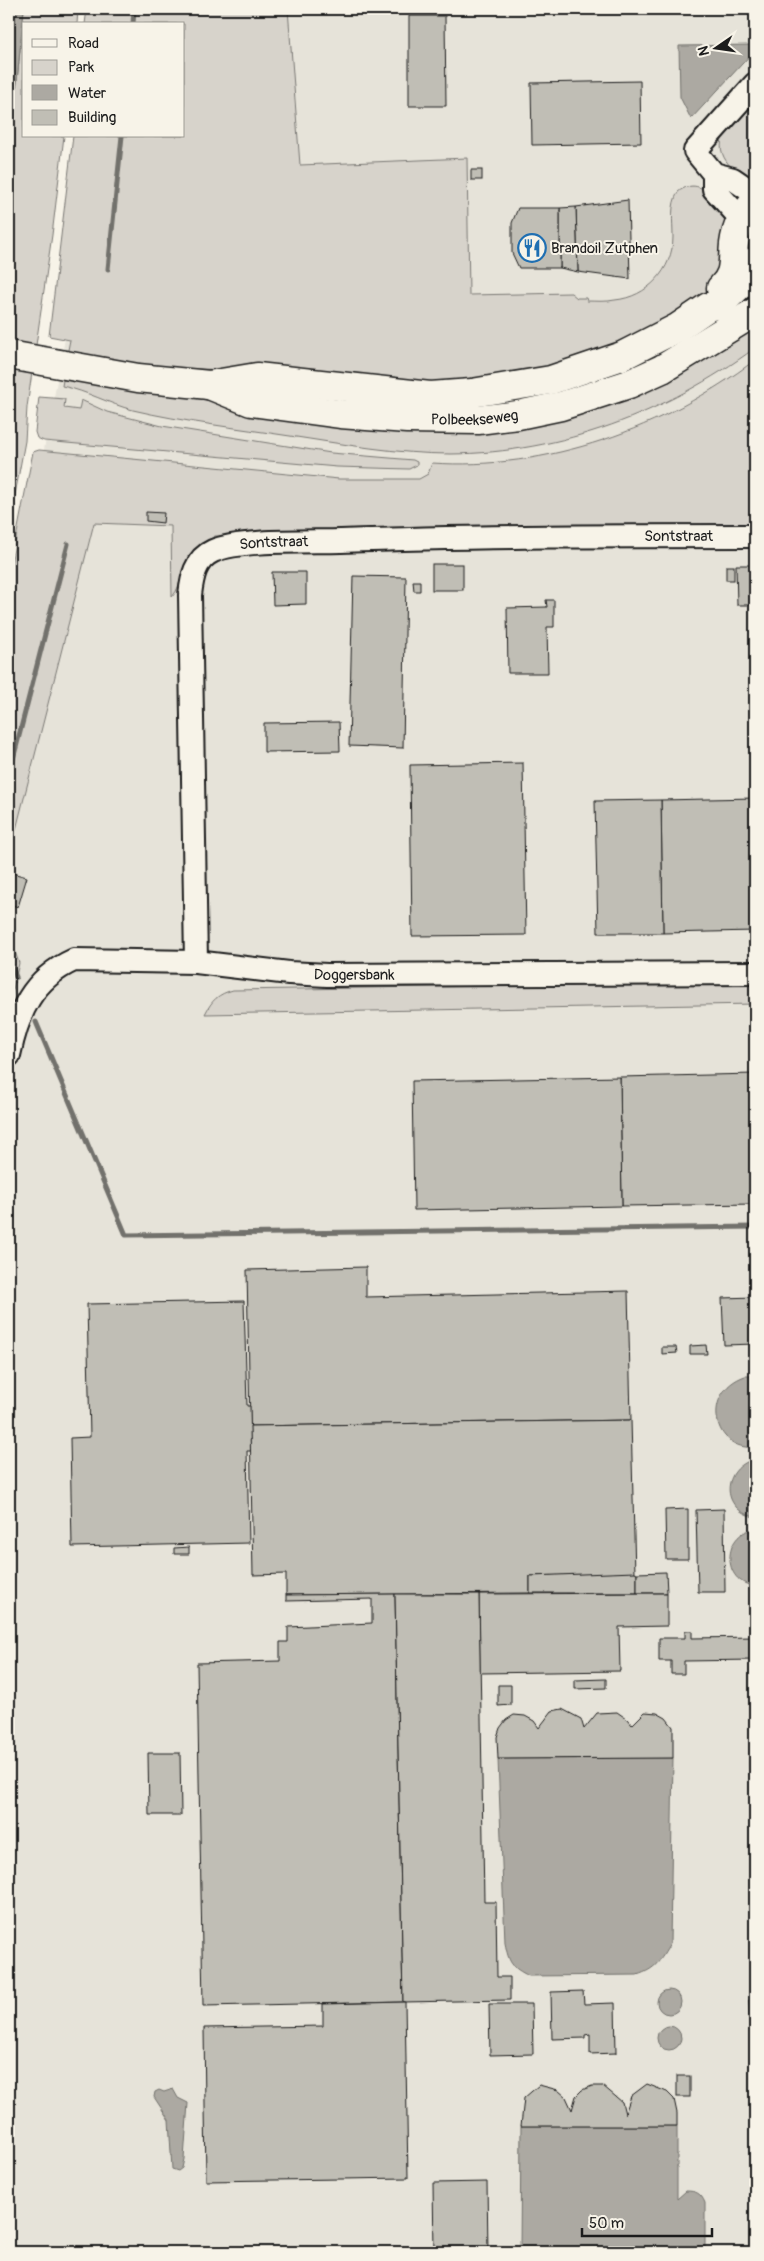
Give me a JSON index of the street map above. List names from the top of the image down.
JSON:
{
  "streets": {
    "main road": ["Polbeekseweg"],
    "street": ["Sontstraat", "Doggersbank"]
  },
  "crossings": [
    ["Sontstraat", "Doggersbank"]
  ],
  "places": {
    "restaurant": ["Brandoil Zutphen"]
  },
  "legend": [
    "Road",
    "Park",
    "Water",
    "Building"
  ],
  "scale_bar": "50 m",
  "north": "left"
}
